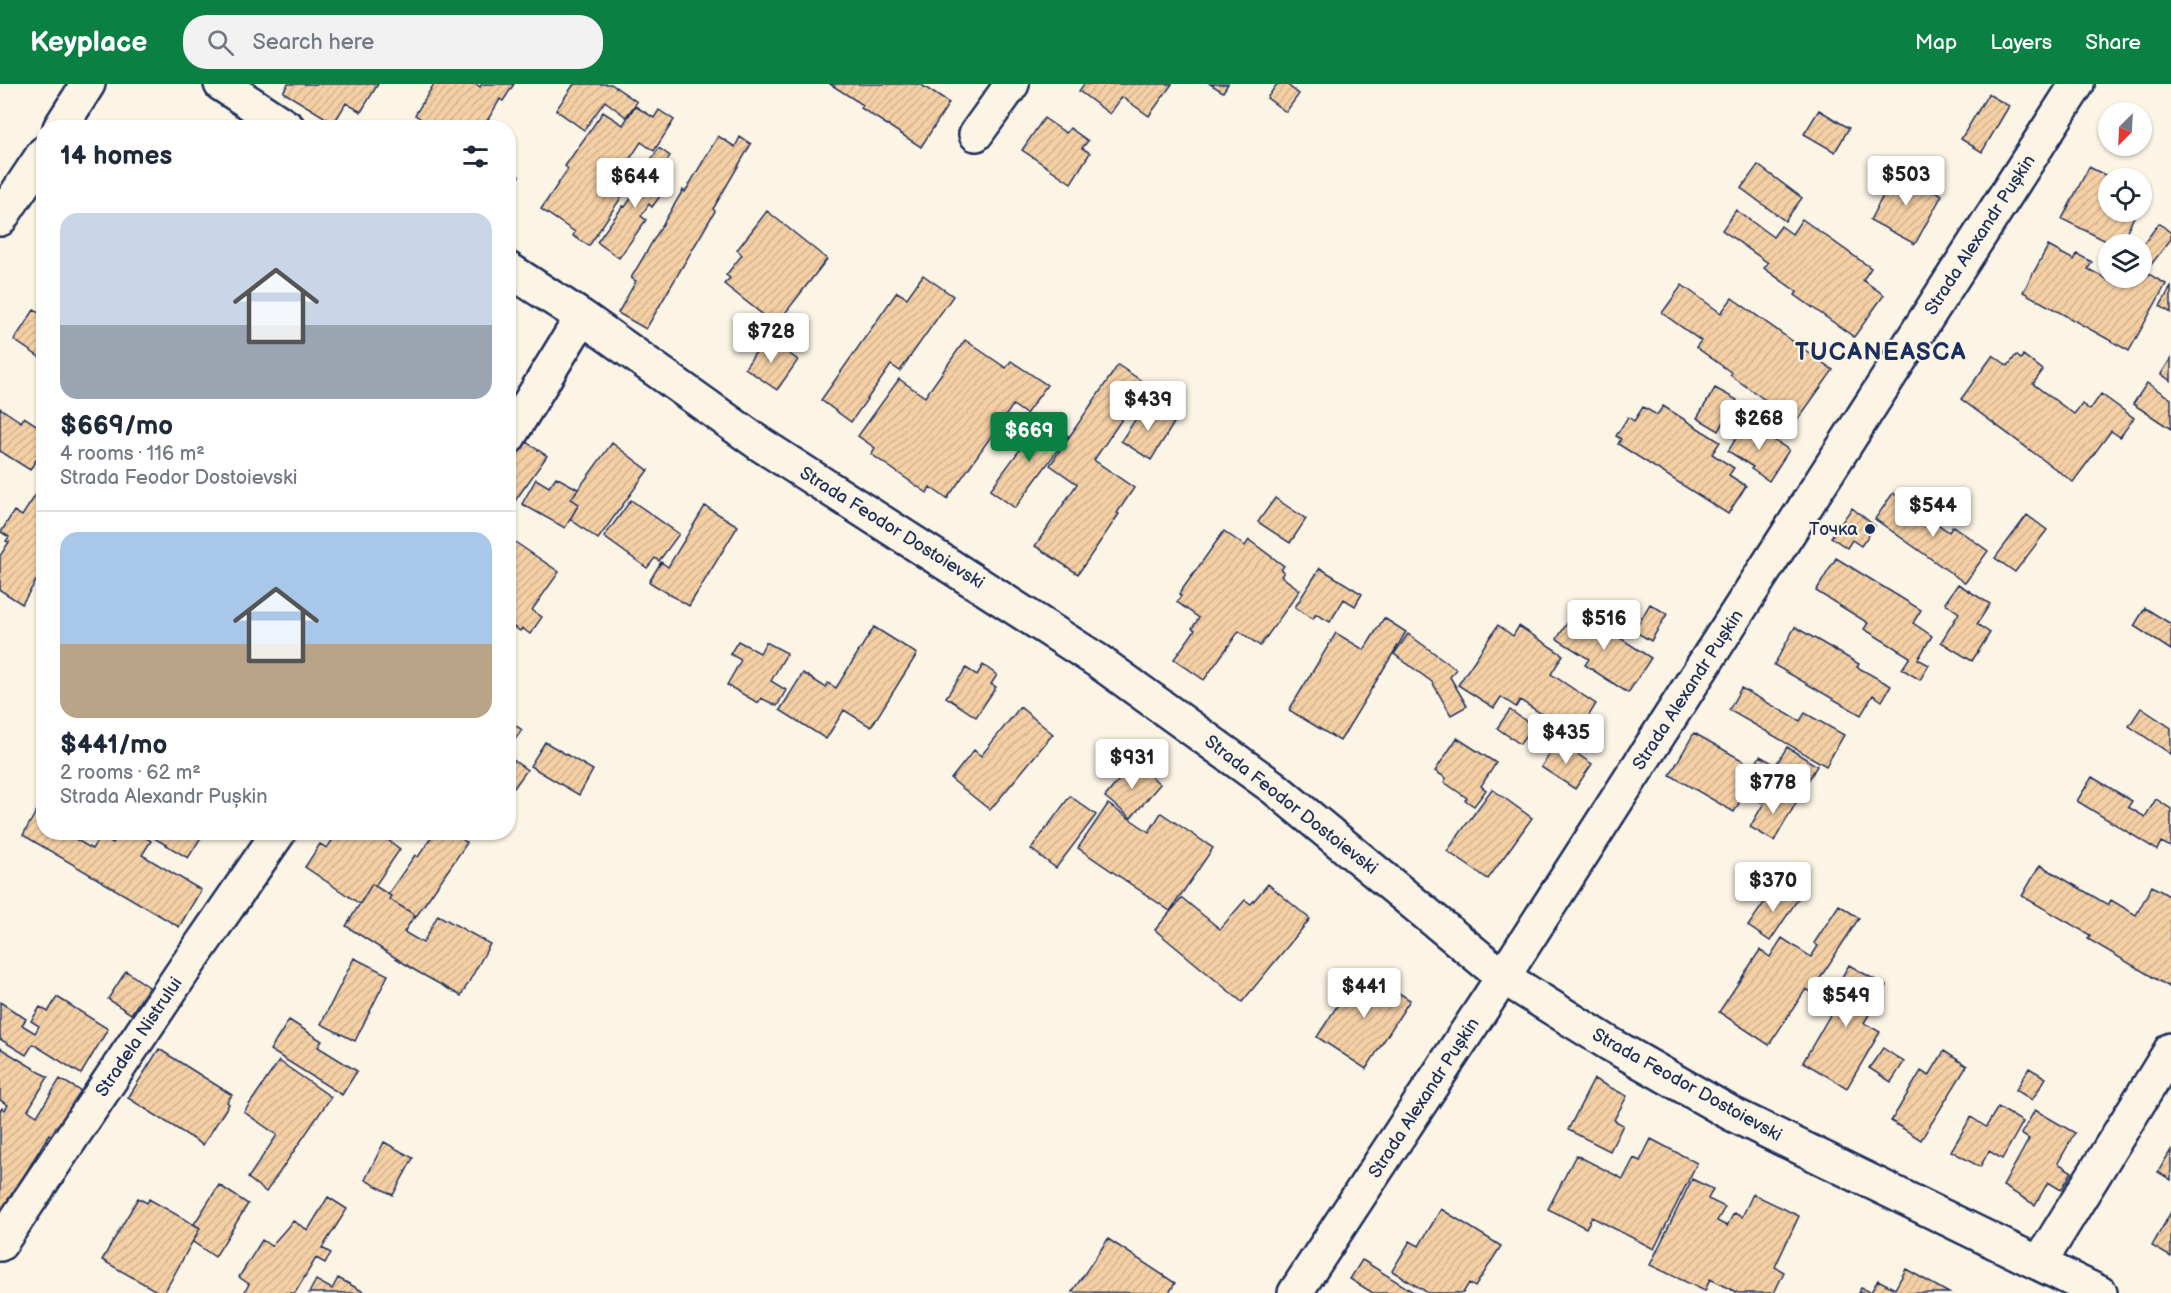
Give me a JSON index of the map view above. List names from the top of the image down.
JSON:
{
  "streets": {
    "street": ["Strada Alexandr Pușkin", "Strada Feodor Dostoievski", "Stradela Nistrului"]
  },
  "crossings": [
    ["Strada Alexandr Pușkin", "Strada Feodor Dostoievski"]
  ],
  "districts": ["TUCANEASCA"],
  "places": ["Точка"],
  "north": "bottom left",
  "page": {
    "header": "Keyplace",
    "search": "Search here",
    "nav": ["Map", "Layers", "Share"],
    "heading": "14 homes",
    "price": [
      "$503",
      "$644",
      "$728",
      "$439",
      "$268",
      "$669",
      "$544",
      "$516",
      "$435",
      "$931",
      "$778",
      "$370",
      "$441",
      "$549"
    ],
    "list": [
      {
        "name": "$669/mo",
        "note": "4 rooms · 116 m² · Strada Feodor Dostoievski"
      },
      {
        "name": "$441/mo",
        "note": "2 rooms · 62 m² · Strada Alexandr Pușkin"
      }
    ]
  }
}
